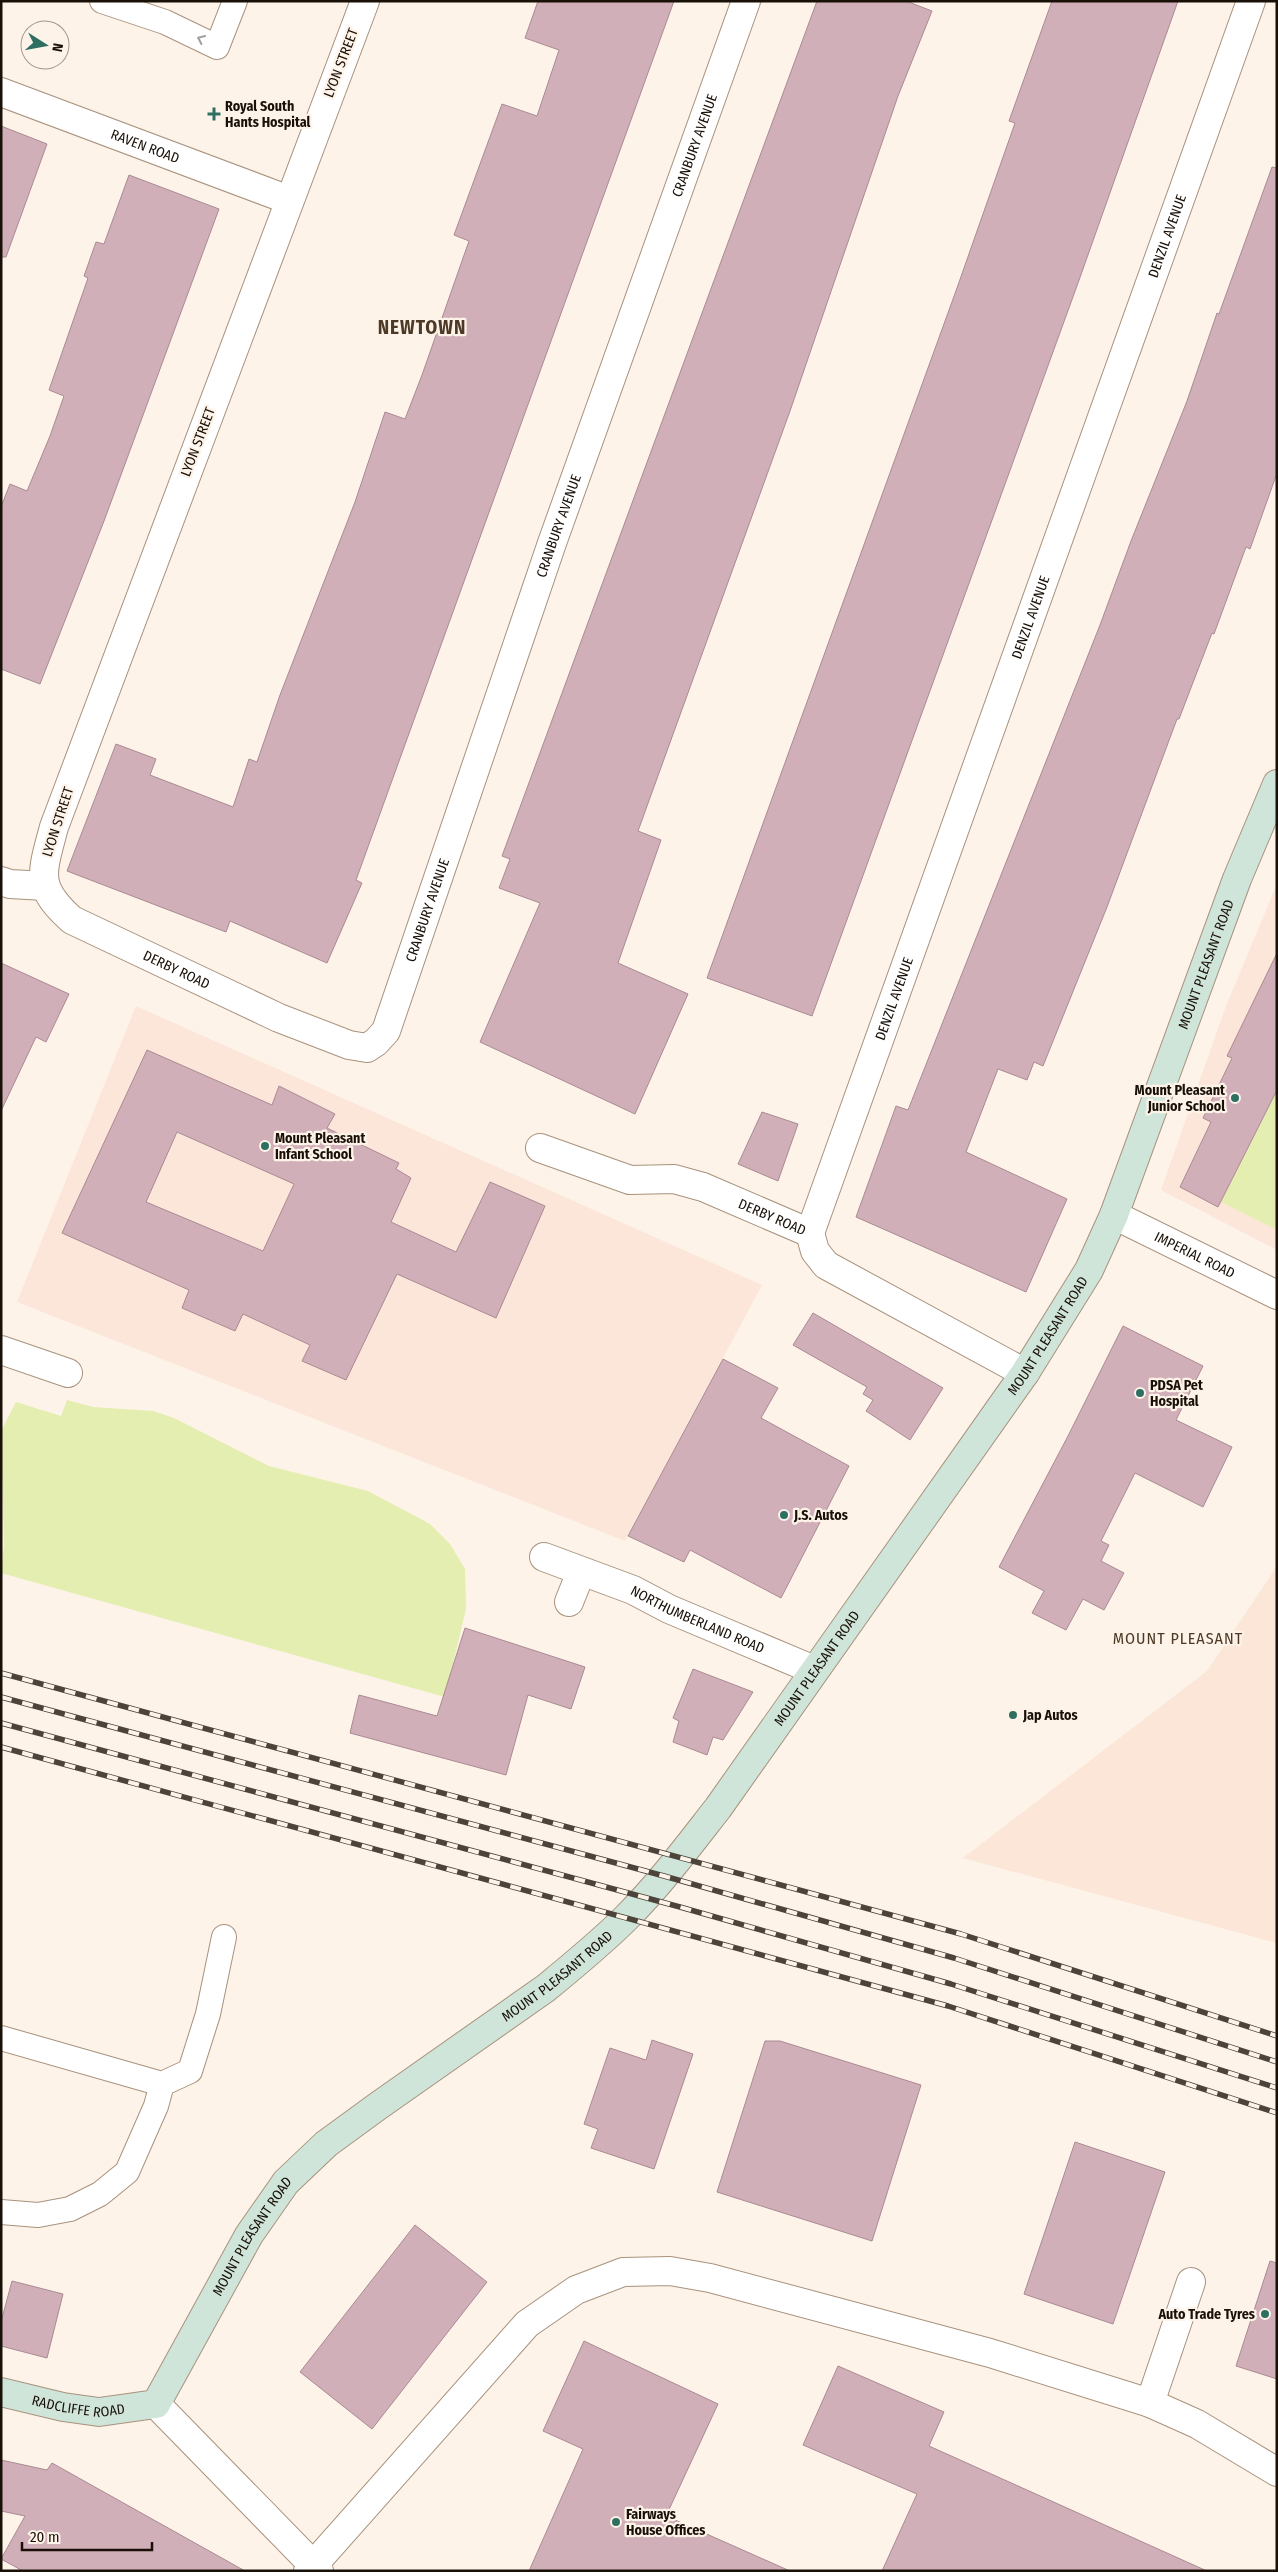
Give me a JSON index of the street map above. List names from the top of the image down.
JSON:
{
  "streets": {
    "street": [
      "LYON STREET",
      "RAVEN ROAD",
      "CRANBURY AVENUE",
      "DENZIL AVENUE",
      "MOUNT PLEASANT ROAD",
      "DERBY ROAD",
      "IMPERIAL ROAD",
      "NORTHUMBERLAND ROAD",
      "RADCLIFFE ROAD"
    ]
  },
  "crossings": [
    ["LYON STREET", "RAVEN ROAD"],
    ["LYON STREET", "DERBY ROAD"],
    ["CRANBURY AVENUE", "DERBY ROAD"],
    ["DENZIL AVENUE", "DERBY ROAD"],
    ["MOUNT PLEASANT ROAD", "DERBY ROAD"],
    ["MOUNT PLEASANT ROAD", "IMPERIAL ROAD"],
    ["MOUNT PLEASANT ROAD", "NORTHUMBERLAND ROAD"],
    ["MOUNT PLEASANT ROAD", "RADCLIFFE ROAD"]
  ],
  "districts": ["NEWTOWN", "MOUNT PLEASANT"],
  "places": {
    "health": ["Royal South Hants Hospital"],
    "other": [
      "Mount Pleasant Junior School",
      "Mount Pleasant Infant School",
      "PDSA Pet Hospital",
      "J.S. Autos",
      "Jap Autos",
      "Auto Trade Tyres",
      "Fairways House Offices"
    ]
  },
  "scale_bar": "20 m",
  "north": "right"
}
